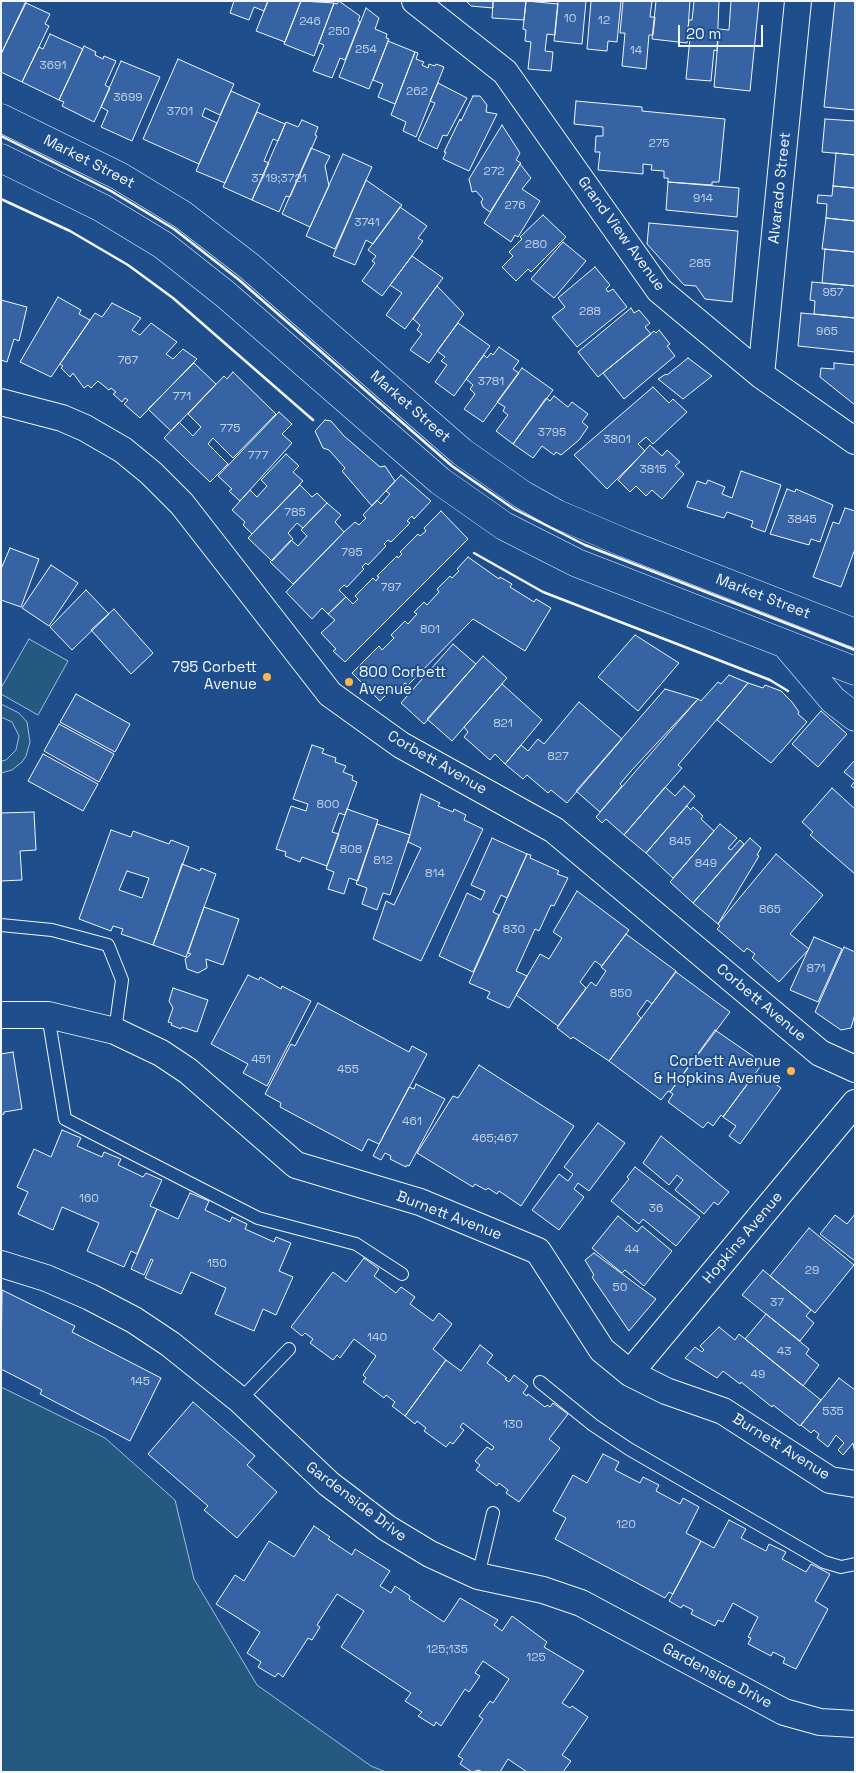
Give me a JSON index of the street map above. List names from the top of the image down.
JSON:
{
  "streets": {
    "main road": ["Market Street"],
    "street": [
      "Alvarado Street",
      "Grand View Avenue",
      "Corbett Avenue",
      "Burnett Avenue",
      "Hopkins Avenue",
      "Gardenside Drive"
    ]
  },
  "crossings": [
    ["Alvarado Street", "Grand View Avenue"],
    ["Burnett Avenue", "Hopkins Avenue"]
  ],
  "places": ["795 Corbett Avenue", "800 Corbett Avenue", "Corbett Avenue & Hopkins Avenue"],
  "house_numbers": [
    "10",
    "12",
    "246",
    "250",
    "254",
    "14",
    "3691",
    "262",
    "3699",
    "3701",
    "275",
    "272",
    "3719;3721",
    "914",
    "276",
    "3741",
    "280",
    "285",
    "957",
    "288",
    "965",
    "767",
    "3781",
    "771",
    "775",
    "3795",
    "3801",
    "777",
    "3815",
    "785",
    "3845",
    "795",
    "797",
    "801",
    "821",
    "827",
    "800",
    "845",
    "808",
    "812",
    "849",
    "814",
    "865",
    "830",
    "871",
    "850",
    "451",
    "455",
    "461",
    "465;467",
    "160",
    "36",
    "44",
    "150",
    "29",
    "50",
    "37",
    "140",
    "43",
    "49",
    "145",
    "535",
    "130",
    "120",
    "125;135",
    "125"
  ],
  "scale_bar": "20 m"
}
